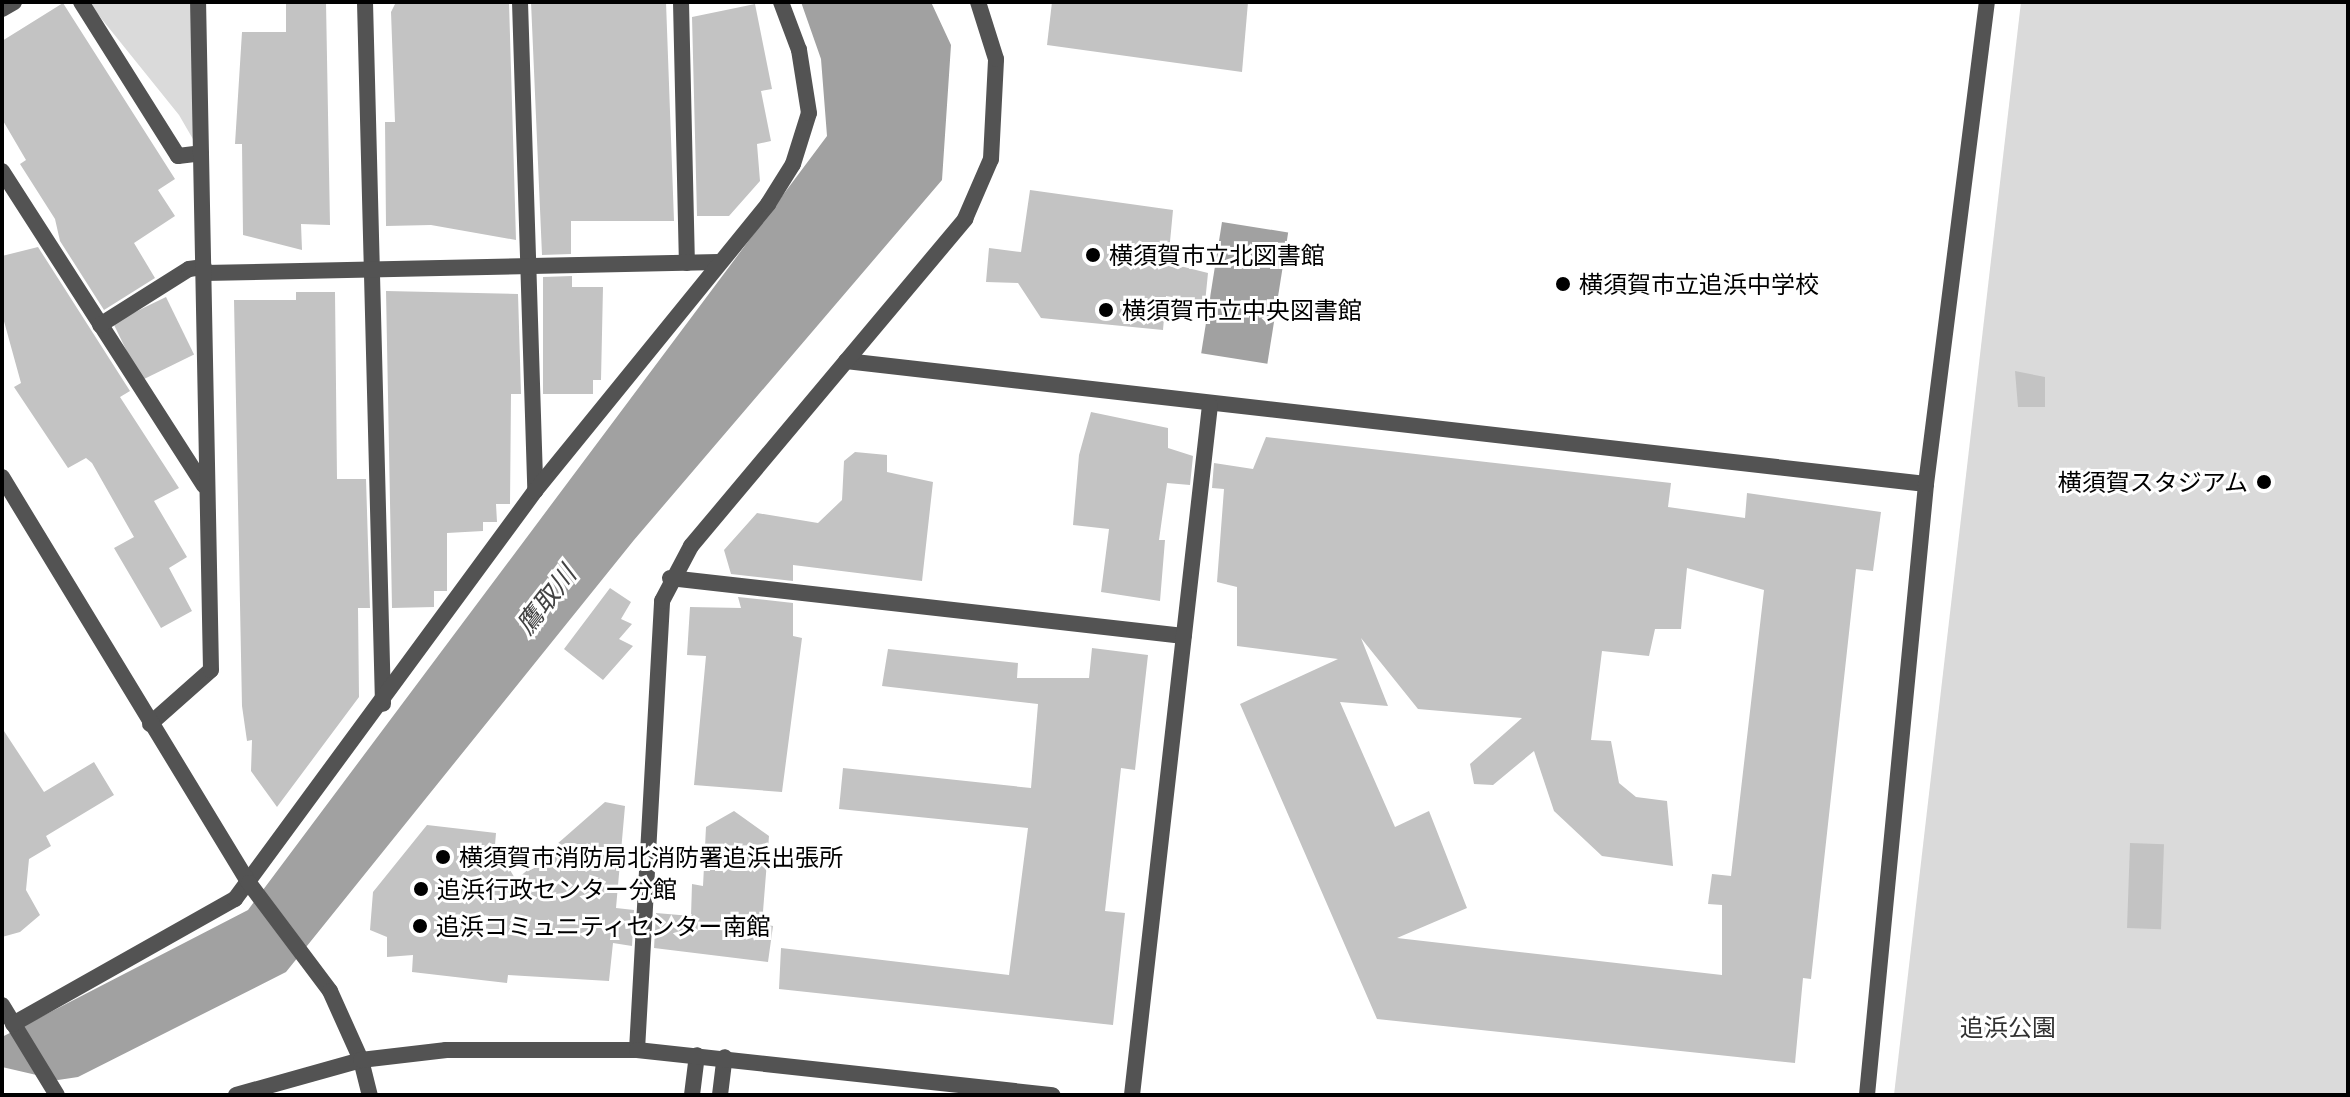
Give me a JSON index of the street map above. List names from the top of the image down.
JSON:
{
  "water": ["鷹取川"],
  "parks": ["追浜公園"],
  "places": [
    "横須賀市立北図書館",
    "横須賀市立追浜中学校",
    "横須賀市立中央図書館",
    "横須賀スタジアム",
    "横須賀市消防局北消防署追浜出張所",
    "追浜行政センター分館",
    "追浜コミュニティセンター南館"
  ]
}
